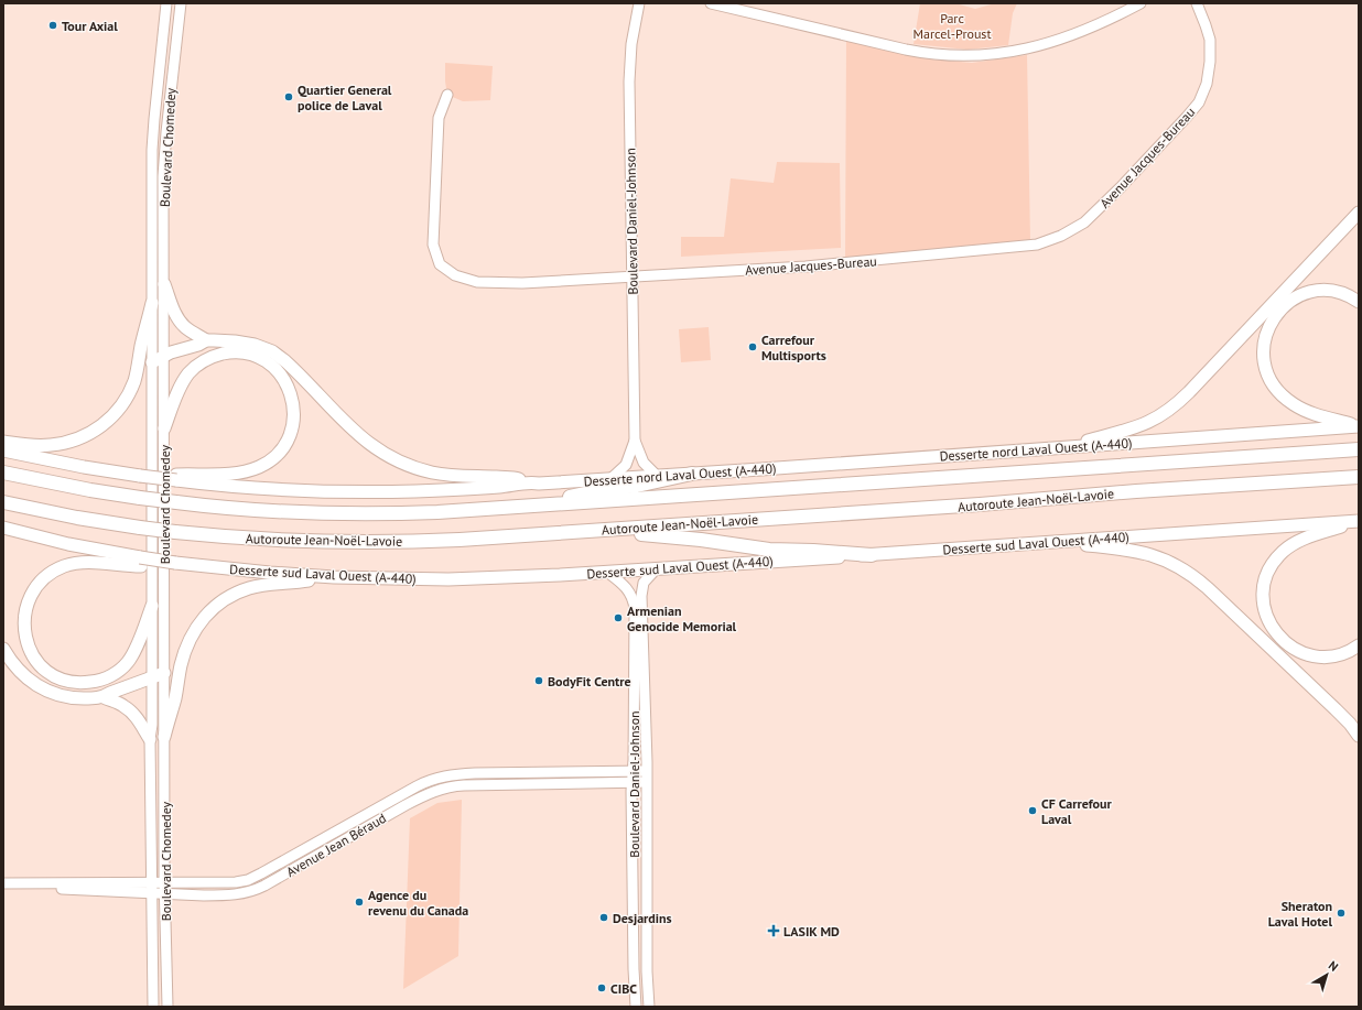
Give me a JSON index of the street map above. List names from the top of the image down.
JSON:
{
  "streets": {
    "highway": ["Autoroute Jean-Noël-Lavoie"],
    "main road": ["Desserte nord Laval Ouest (A-440)", "Desserte sud Laval Ouest (A-440)"],
    "street": [
      "Boulevard Chomedey",
      "Avenue Jacques-Bureau",
      "Boulevard Daniel-Johnson",
      "Avenue Jean Béraud"
    ]
  },
  "crossings": [
    ["Boulevard Chomedey", "Avenue Jean Béraud"],
    ["Avenue Jacques-Bureau", "Boulevard Daniel-Johnson"],
    ["Boulevard Daniel-Johnson", "Desserte nord Laval Ouest (A-440)"],
    ["Boulevard Daniel-Johnson", "Desserte sud Laval Ouest (A-440)"],
    ["Boulevard Daniel-Johnson", "Avenue Jean Béraud"]
  ],
  "parks": ["Parc Marcel-Proust"],
  "places": {
    "other": [
      "Tour Axial",
      "Quartier General police de Laval",
      "Carrefour Multisports",
      "Armenian Genocide Memorial",
      "BodyFit Centre",
      "CF Carrefour Laval",
      "Agence du revenu du Canada",
      "Sheraton Laval Hotel",
      "Desjardins",
      "CIBC"
    ],
    "health": ["LASIK MD"]
  },
  "north": "top right"
}
